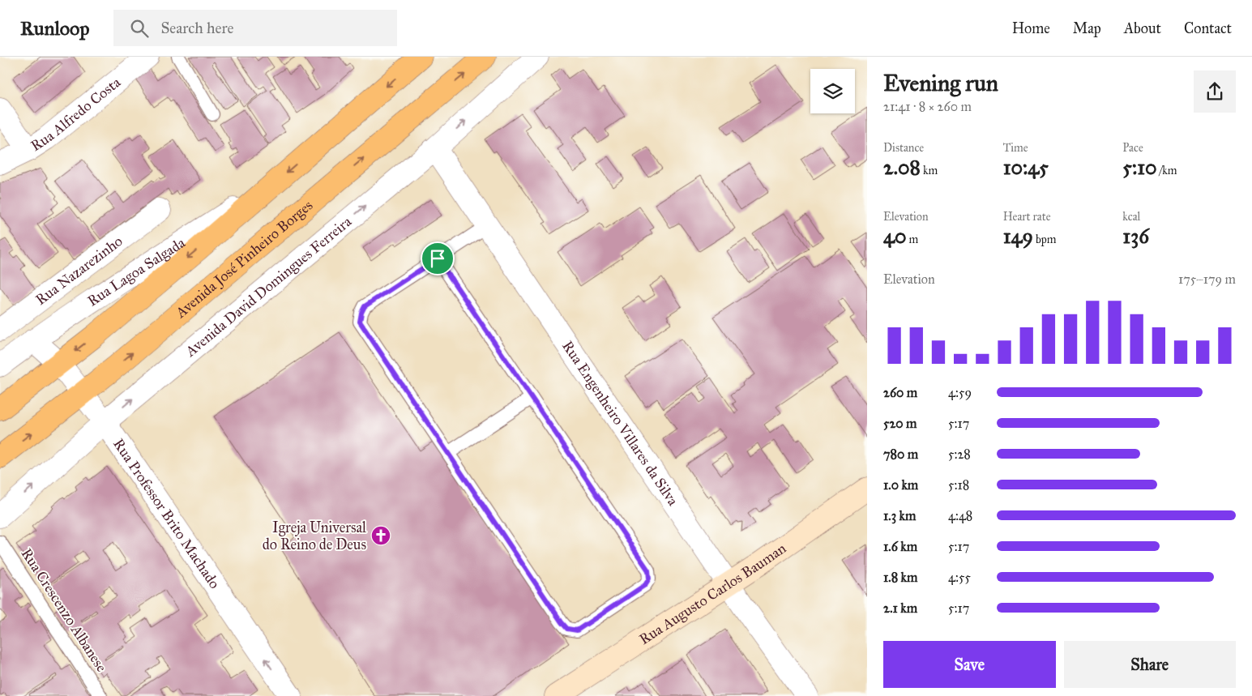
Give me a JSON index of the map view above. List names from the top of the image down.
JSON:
{
  "streets": {
    "main road": ["Avenida José Pinheiro Borges", "Rua Augusto Carlos Bauman"],
    "street": [
      "Rua Alfredo Costa",
      "Rua Nazarezinho",
      "Rua Lagoa Salgada",
      "Avenida David Domingues Ferreira",
      "Rua Engenheiro Villares da Silva",
      "Rua Professor Brito Machado"
    ],
    "lane": ["Rua Crescenzo Albanese"]
  },
  "crossings": [
    ["Avenida José Pinheiro Borges", "Rua Professor Brito Machado"],
    ["Rua Lagoa Salgada", "Rua Professor Brito Machado"],
    ["Avenida David Domingues Ferreira", "Rua Engenheiro Villares da Silva"],
    ["Avenida David Domingues Ferreira", "Rua Professor Brito Machado"],
    ["Rua Engenheiro Villares da Silva", "Rua Augusto Carlos Bauman"]
  ],
  "one_way": ["Avenida David Domingues Ferreira", "Rua Professor Brito Machado"],
  "places": {
    "church": ["Igreja Universal do Reino de Deus"]
  },
  "page": {
    "header": "Runloop",
    "search": "Search here",
    "nav": [
      "Home",
      "Map",
      "About",
      "Contact"
    ],
    "heading": ["Evening run", "21:41 · 8 × 260 m"],
    "stats": [
      ["Distance", "2.08 km"],
      ["Time", "10:45"],
      ["Pace", "5:10 /km"],
      ["Elevation", "40 m"],
      ["Heart rate", "149 bpm"],
      ["kcal", "136"]
    ],
    "chart": ["Elevation", "175–179 m"],
    "list": [
      {
        "name": "260 m",
        "note": "4:59"
      },
      {
        "name": "520 m",
        "note": "5:17"
      },
      {
        "name": "780 m",
        "note": "5:28"
      },
      {
        "name": "1.0 km",
        "note": "5:18"
      },
      {
        "name": "1.3 km",
        "note": "4:48"
      },
      {
        "name": "1.6 km",
        "note": "5:17"
      },
      {
        "name": "1.8 km",
        "note": "4:55"
      },
      {
        "name": "2.1 km",
        "note": "5:17"
      }
    ],
    "buttons": ["Save", "Share"]
  }
}
